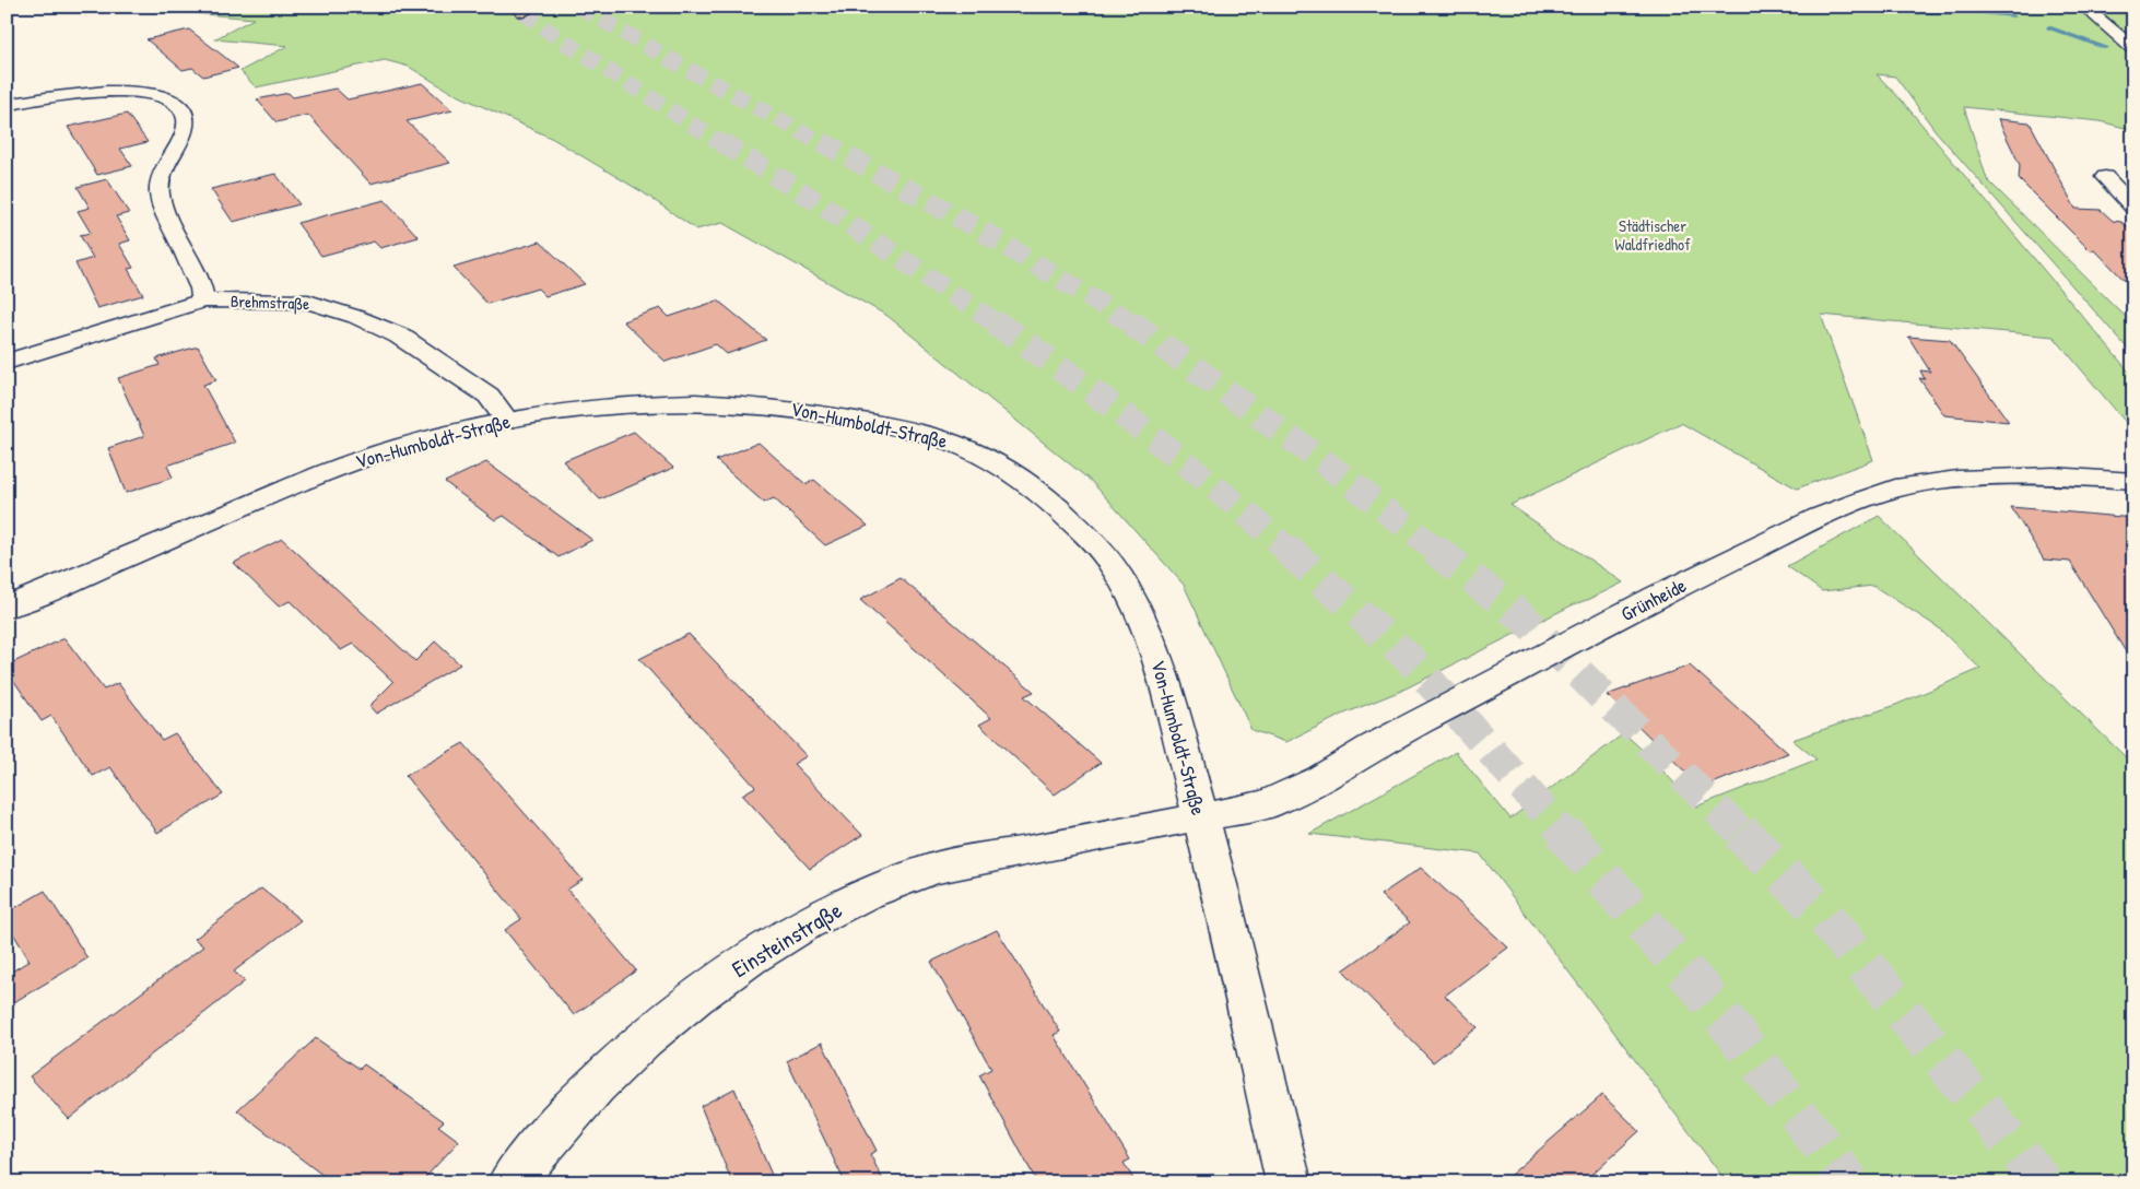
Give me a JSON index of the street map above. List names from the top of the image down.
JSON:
{
  "streets": {
    "street": [
      "Brehmstraße",
      "Von-Humboldt-Straße",
      "Grünheide",
      "Einsteinstraße"
    ]
  },
  "crossings": [
    ["Brehmstraße", "Von-Humboldt-Straße"],
    ["Von-Humboldt-Straße", "Grünheide"],
    ["Von-Humboldt-Straße", "Einsteinstraße"],
    ["Grünheide", "Einsteinstraße"]
  ],
  "parks": ["Städtischer Waldfriedhof"]
}
